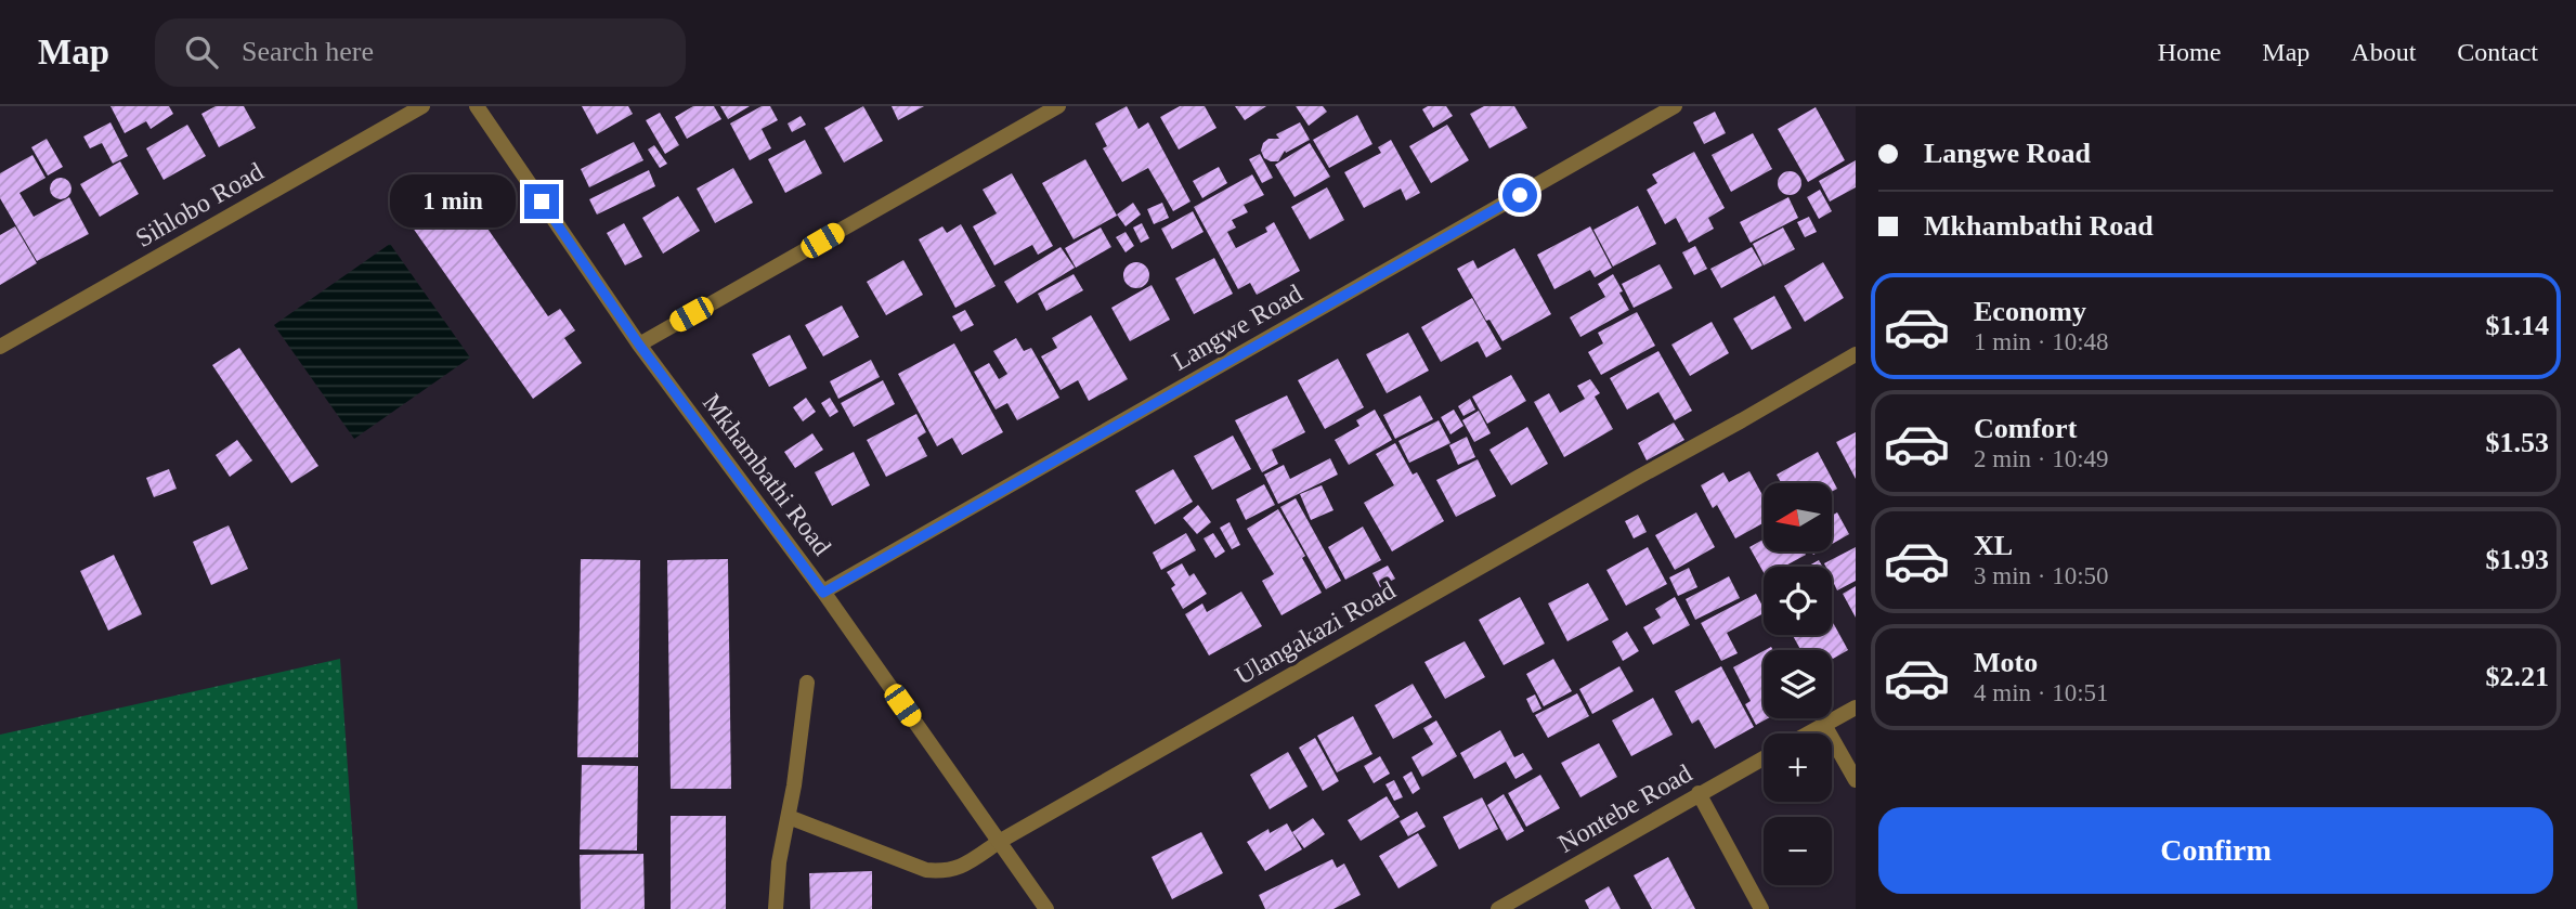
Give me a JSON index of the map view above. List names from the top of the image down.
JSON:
{
  "streets": {
    "street": [
      "Sihlobo Road",
      "Langwe Road",
      "Mkhambathi Road",
      "Ulangakazi Road",
      "Nontebe Road"
    ]
  },
  "crossings": [
    ["Langwe Road", "Mkhambathi Road"],
    ["Mkhambathi Road", "Ulangakazi Road"]
  ],
  "north": "left",
  "page": {
    "header": "Map",
    "search": "Search here",
    "nav": [
      "Home",
      "Map",
      "About",
      "Contact"
    ],
    "banner": ["Langwe Road", "Mkhambathi Road"],
    "bubble": "1 min",
    "list": [
      {
        "name": "Economy",
        "note": "1 min · 10:48",
        "value": "$1.14"
      },
      {
        "name": "Comfort",
        "note": "2 min · 10:49",
        "value": "$1.53"
      },
      {
        "name": "XL",
        "note": "3 min · 10:50",
        "value": "$1.93"
      },
      {
        "name": "Moto",
        "note": "4 min · 10:51",
        "value": "$2.21"
      }
    ],
    "map_buttons": ["+", "−"],
    "buttons": "Confirm"
  }
}
